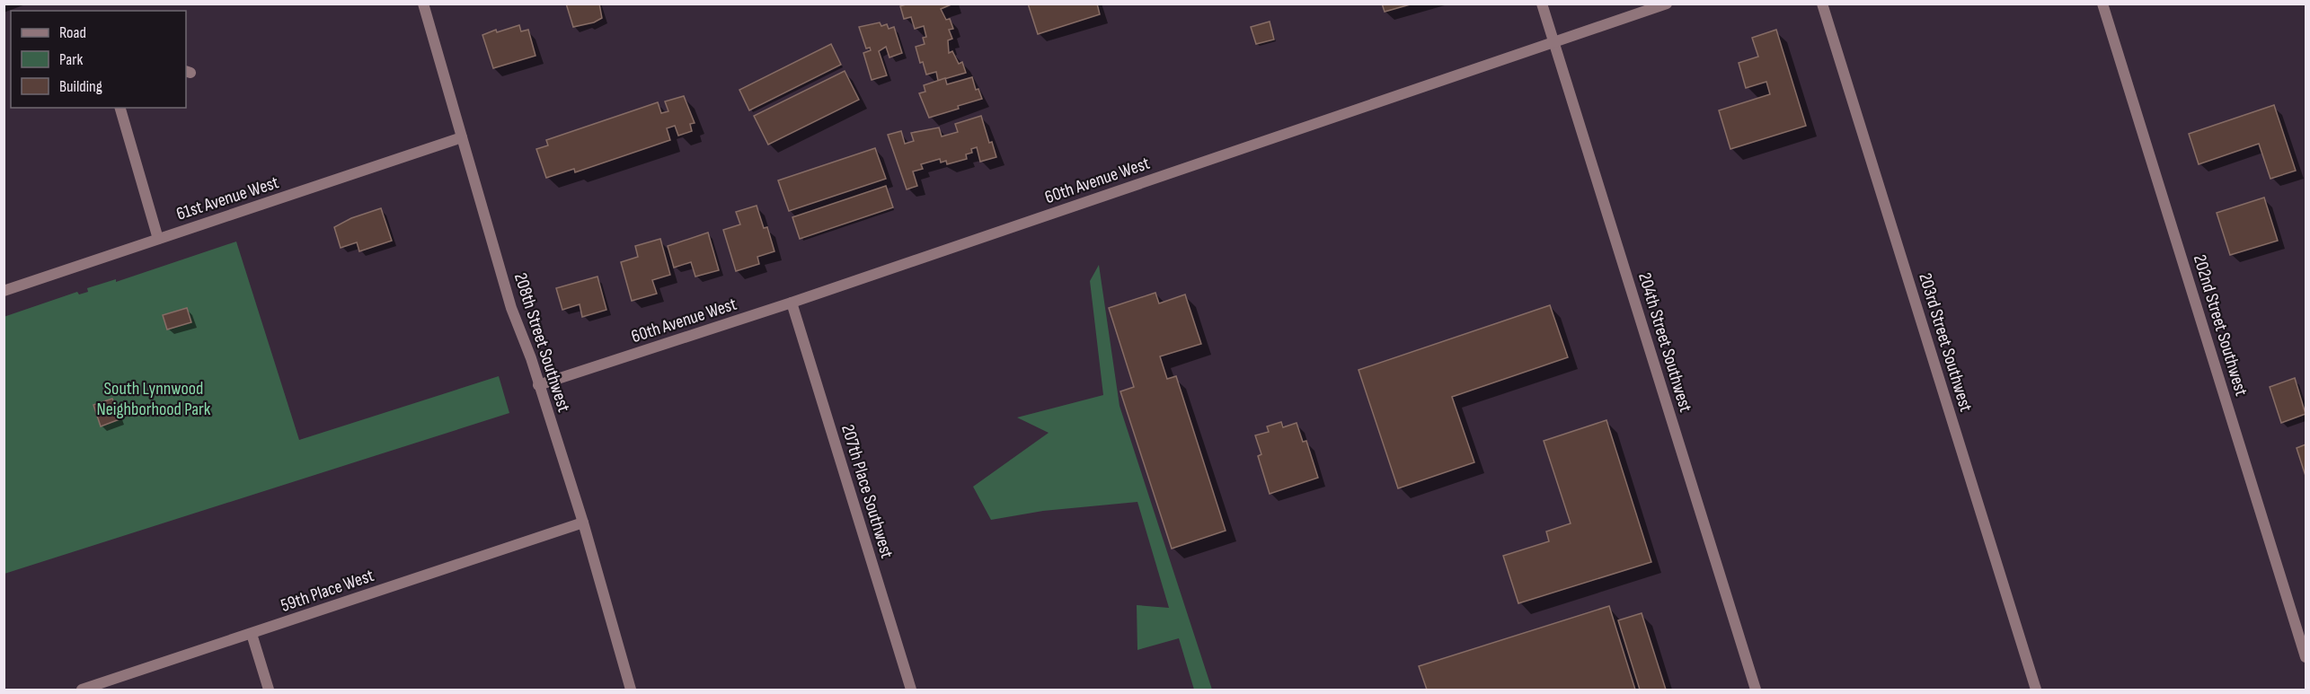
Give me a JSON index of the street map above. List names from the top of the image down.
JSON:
{
  "streets": {
    "street": [
      "60th Avenue West",
      "61st Avenue West",
      "202nd Street Southwest",
      "208th Street Southwest",
      "204th Street Southwest",
      "203rd Street Southwest",
      "207th Place Southwest",
      "59th Place West"
    ]
  },
  "crossings": [
    ["60th Avenue West", "208th Street Southwest"],
    ["60th Avenue West", "204th Street Southwest"],
    ["60th Avenue West", "207th Place Southwest"],
    ["61st Avenue West", "208th Street Southwest"],
    ["208th Street Southwest", "59th Place West"]
  ],
  "parks": ["South Lynnwood Neighborhood Park"],
  "legend": ["Road", "Park", "Building"]
}
